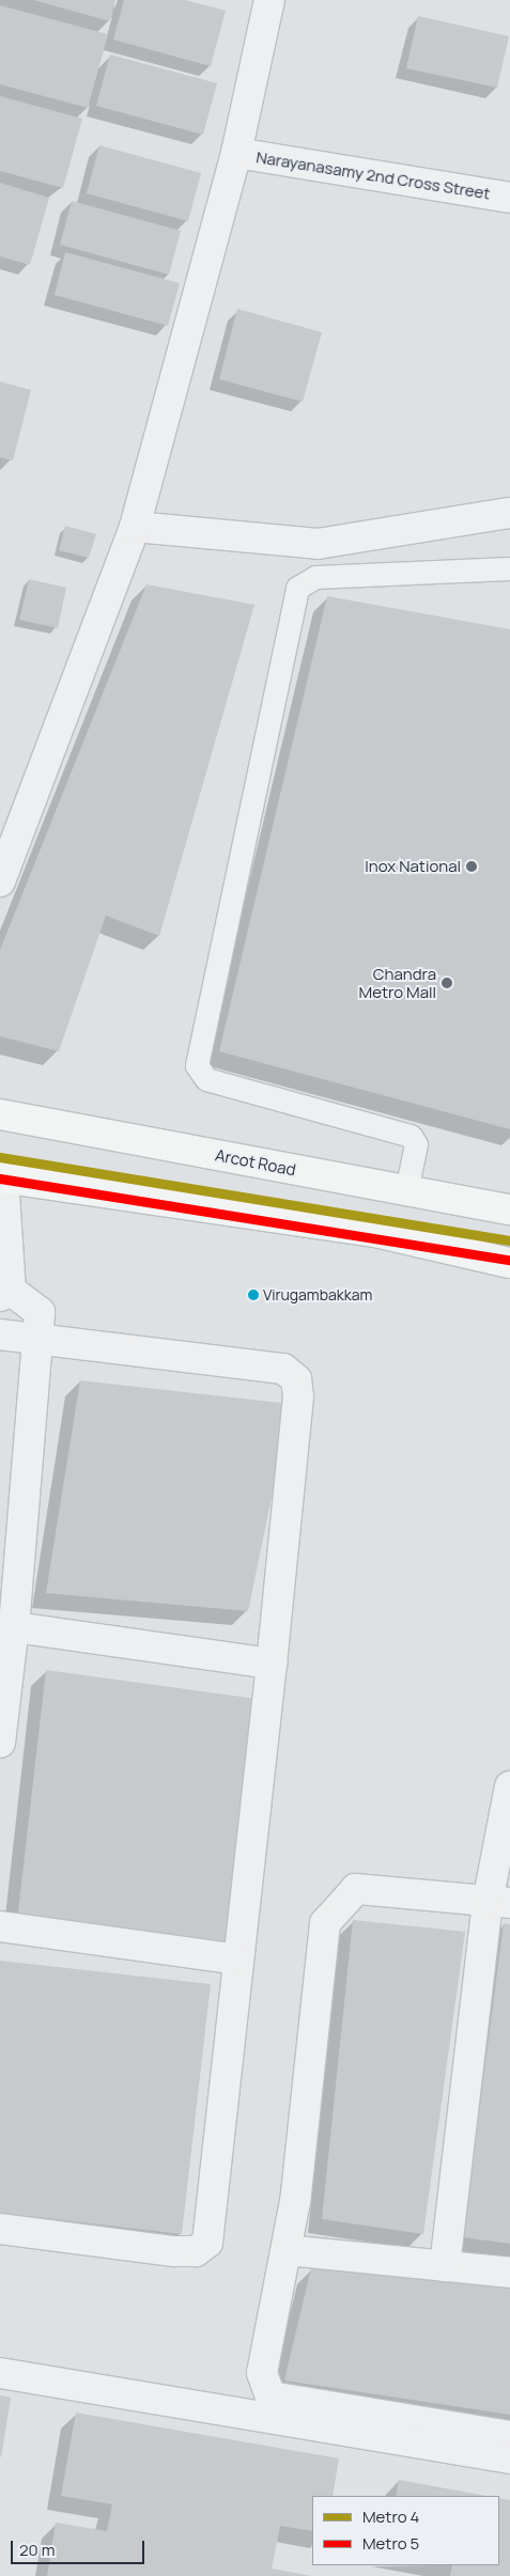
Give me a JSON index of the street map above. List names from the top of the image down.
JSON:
{
  "streets": {
    "main road": ["Arcot Road"],
    "street": ["Narayanasamy 2nd Cross Street"]
  },
  "places": ["Inox National", "Chandra Metro Mall", "Virugambakkam"],
  "lines": ["metro line 4", "metro line 5"],
  "legend": ["Metro 4", "Metro 5"],
  "scale_bar": "20 m"
}
